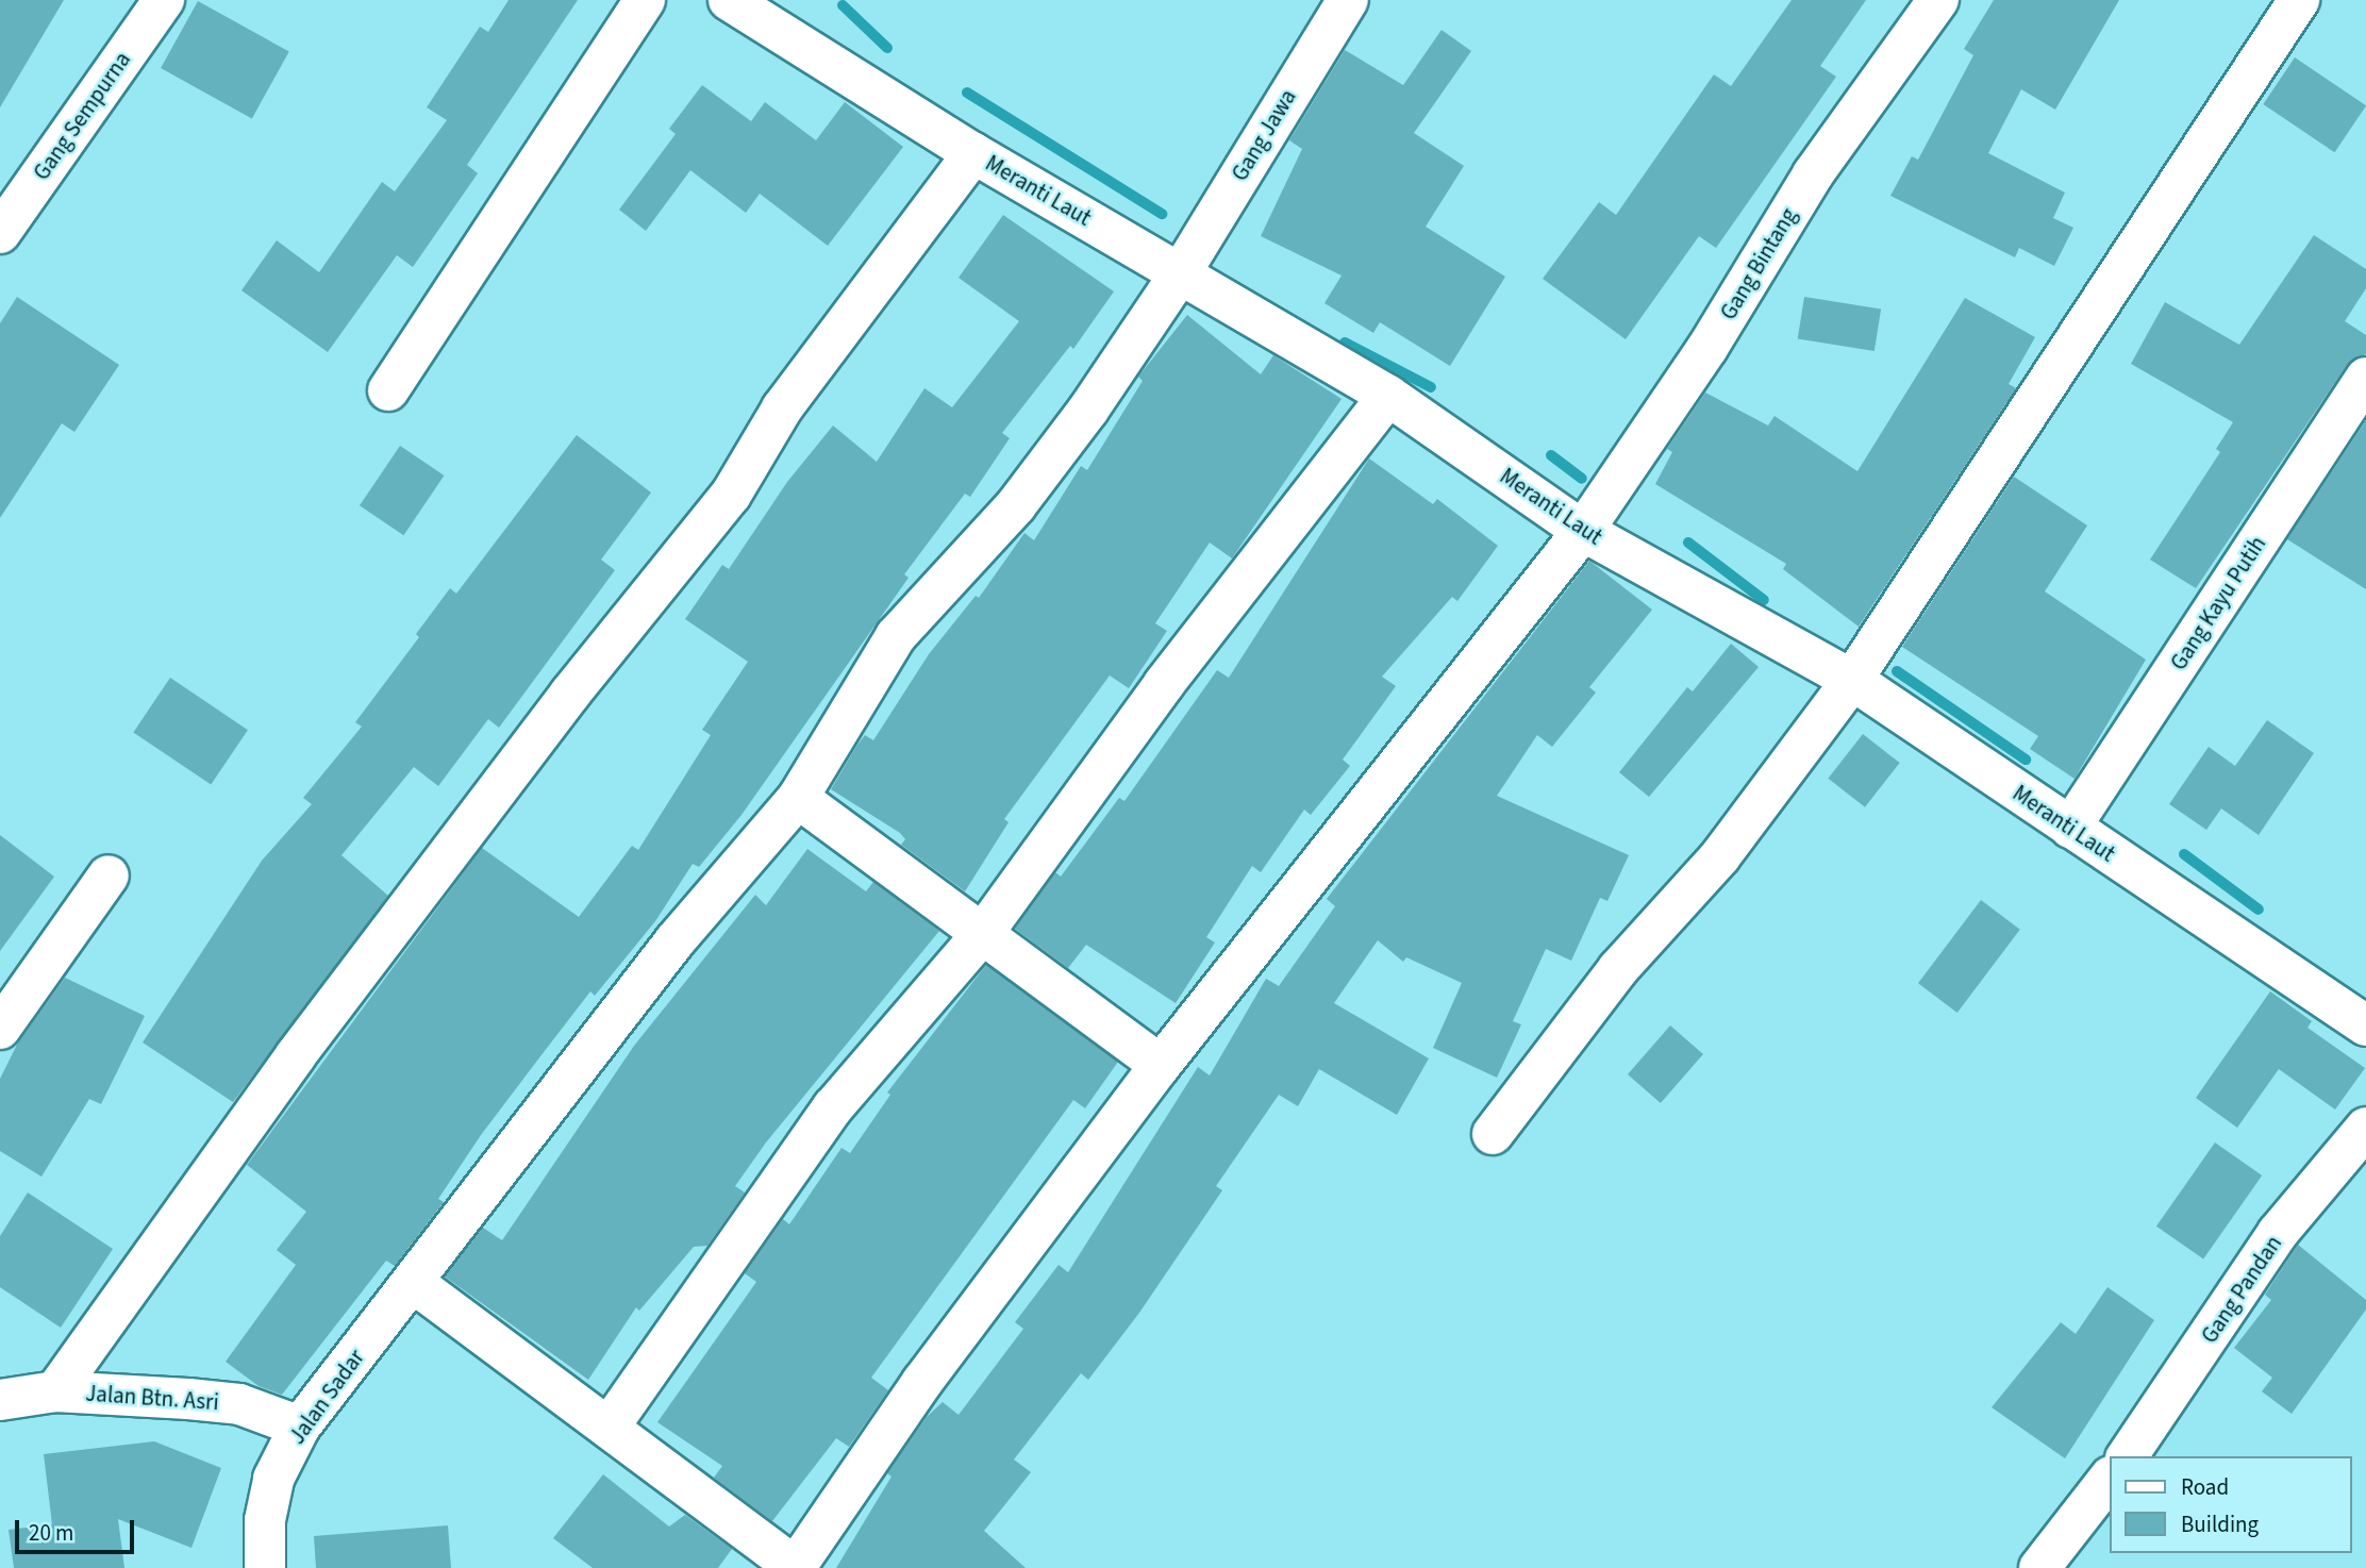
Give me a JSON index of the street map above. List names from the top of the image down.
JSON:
{
  "streets": {
    "street": [
      "Gang Sempurna",
      "Gang Jawa",
      "Meranti Laut",
      "Gang Bintang",
      "Gang Kayu Putih",
      "Gang Pandan",
      "Jalan Sadar",
      "Jalan Btn. Asri"
    ]
  },
  "crossings": [
    ["Gang Jawa", "Meranti Laut"],
    ["Gang Jawa", "Jalan Sadar"],
    ["Meranti Laut", "Gang Bintang"],
    ["Meranti Laut", "Gang Kayu Putih"],
    ["Jalan Sadar", "Jalan Btn. Asri"]
  ],
  "legend": ["Road", "Building"],
  "scale_bar": "20 m"
}
